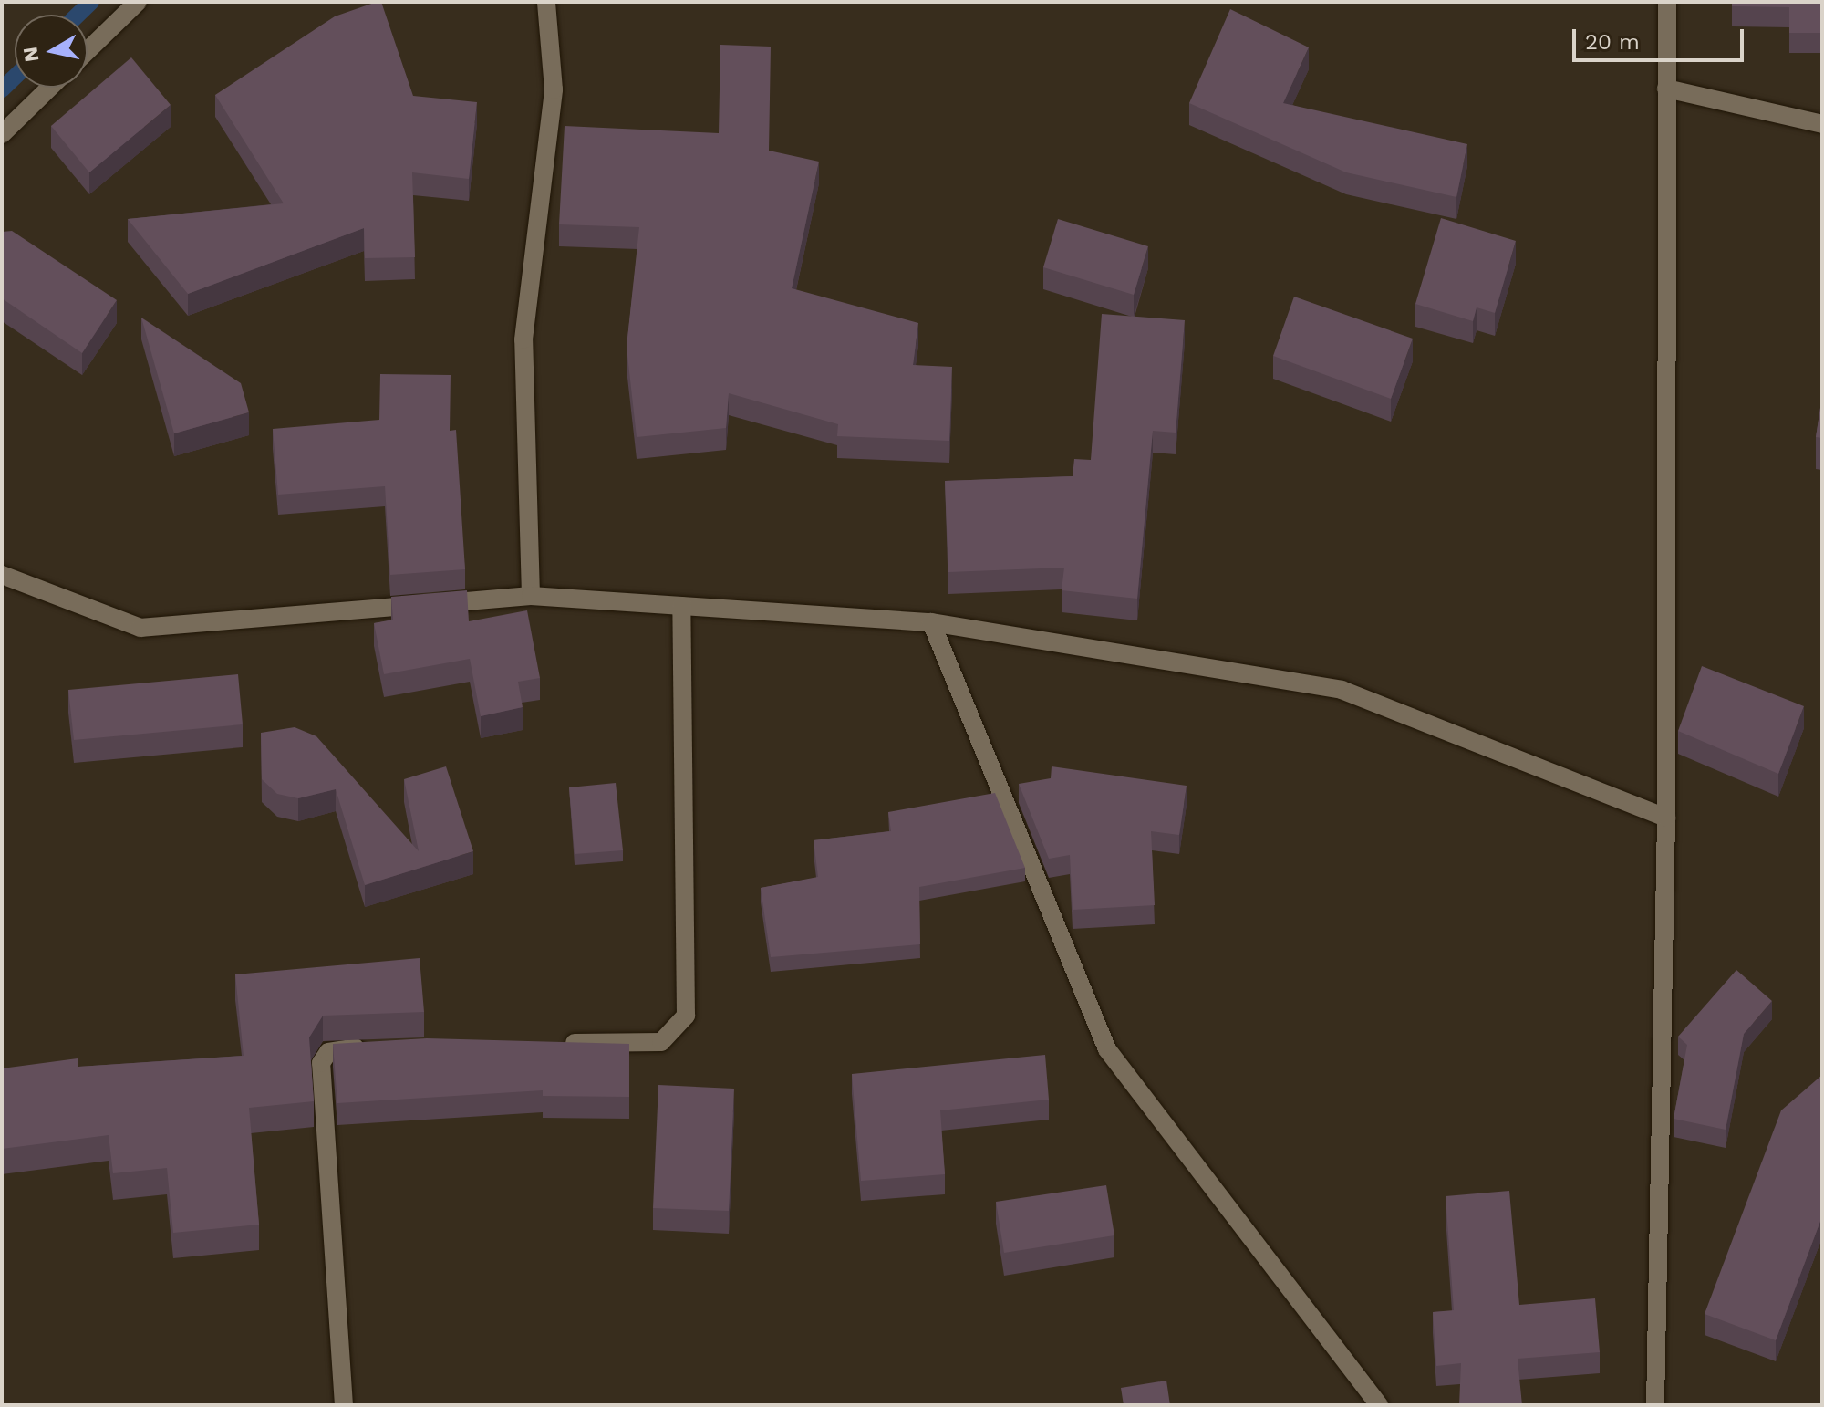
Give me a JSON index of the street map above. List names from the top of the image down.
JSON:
{
  "scale_bar": "20 m",
  "north": "left"
}
